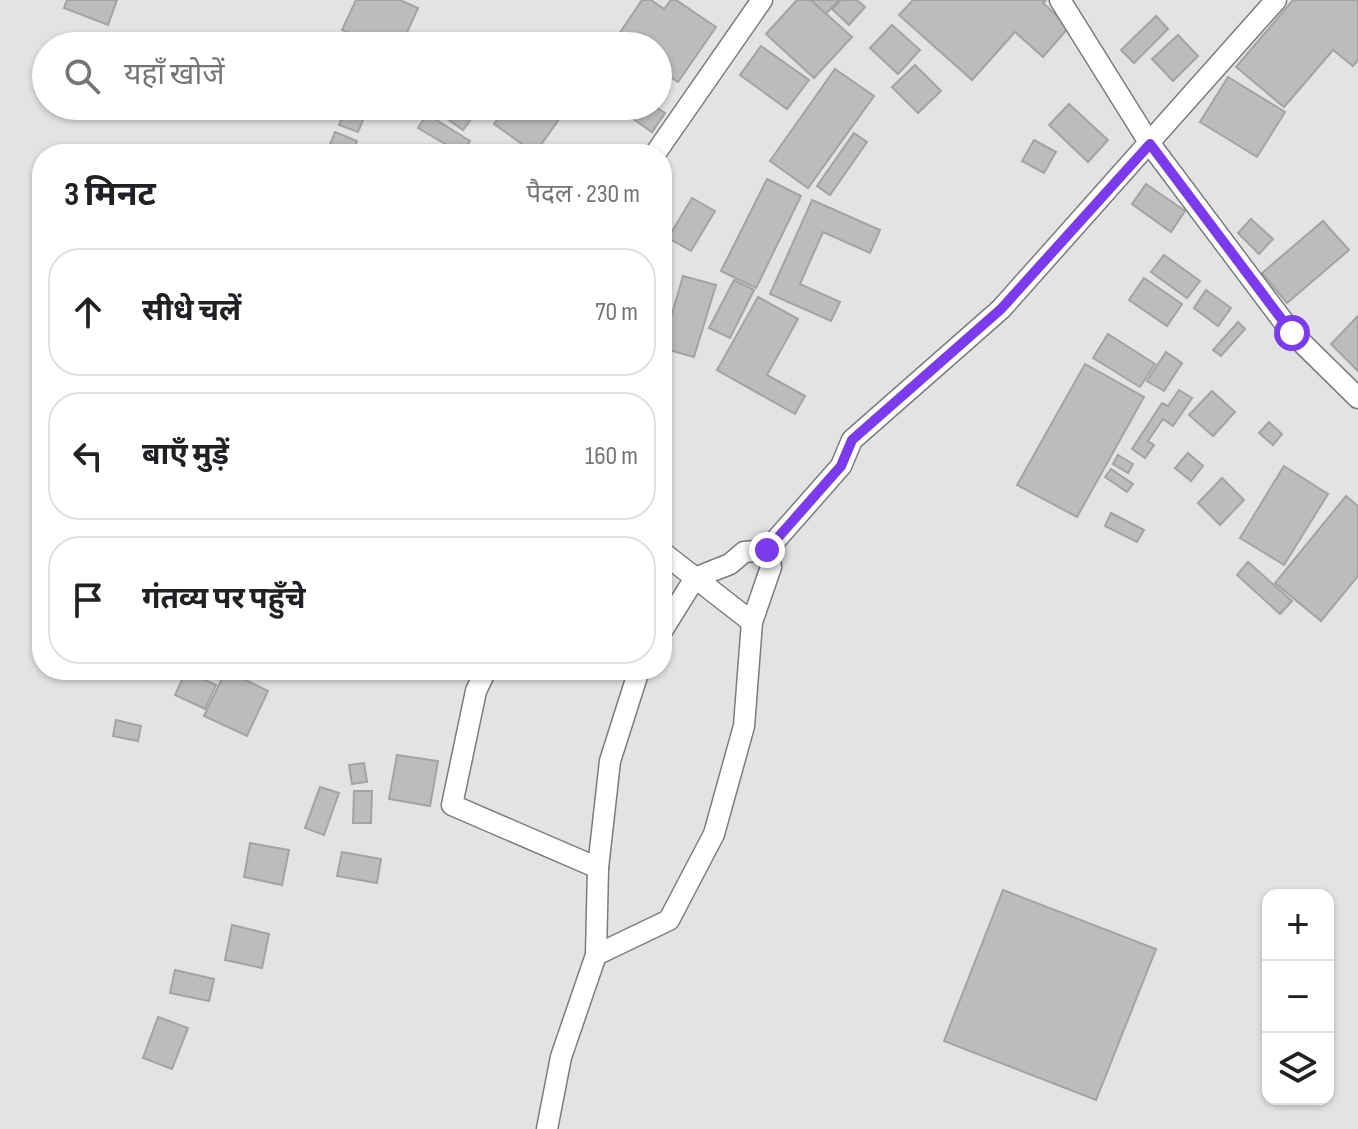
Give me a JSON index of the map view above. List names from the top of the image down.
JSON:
{
  "page": {
    "search": "यहाँ खोजें",
    "heading": ["3 मिनट", "पैदल · 230 m"],
    "list": [
      ["सीधे चलें", "70 m"],
      ["बाएँ मुड़ें", "160 m"],
      "गंतव्य पर पहुँचे"
    ],
    "map_buttons": ["+", "−"]
  }
}
